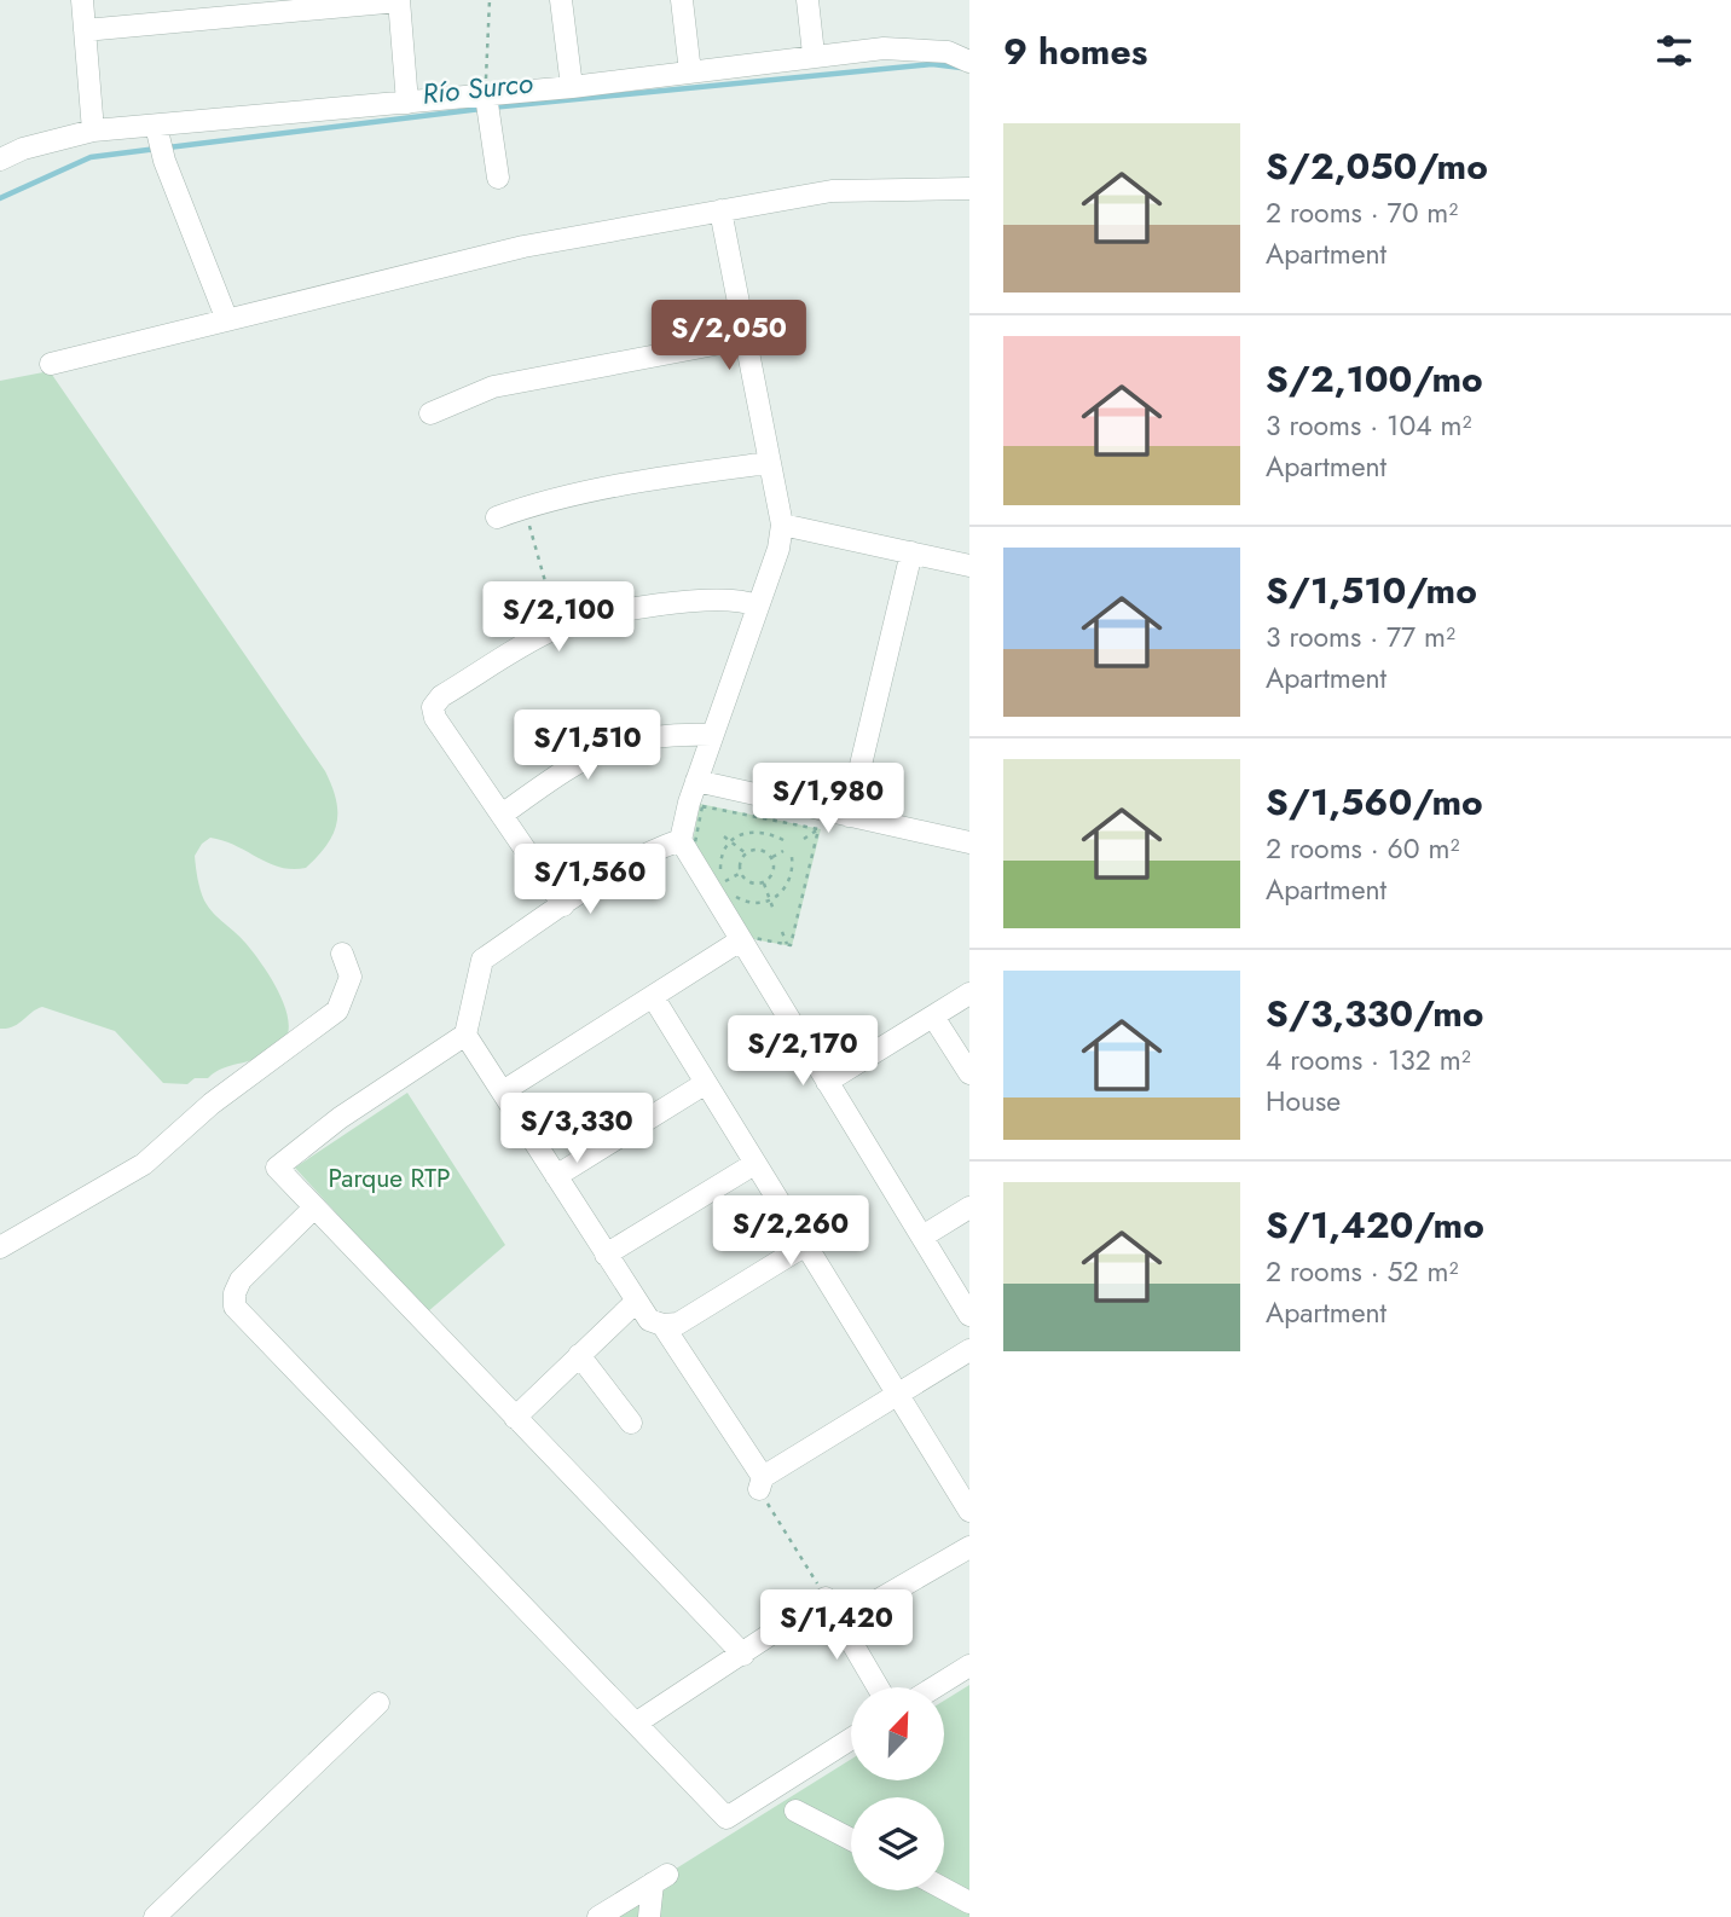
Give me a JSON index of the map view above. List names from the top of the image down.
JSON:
{
  "water": ["Río Surco"],
  "parks": ["Parque RTP"],
  "north": "top right",
  "page": {
    "heading": "9 homes",
    "list": [
      {
        "name": "S/2,050/mo",
        "note": "2 rooms · 70 m² · Apartment"
      },
      {
        "name": "S/2,100/mo",
        "note": "3 rooms · 104 m² · Apartment"
      },
      {
        "name": "S/1,510/mo",
        "note": "3 rooms · 77 m² · Apartment"
      },
      {
        "name": "S/1,560/mo",
        "note": "2 rooms · 60 m² · Apartment"
      },
      {
        "name": "S/3,330/mo",
        "note": "4 rooms · 132 m² · House"
      },
      {
        "name": "S/1,420/mo",
        "note": "2 rooms · 52 m² · Apartment"
      }
    ],
    "price": [
      "S/2,050",
      "S/2,100",
      "S/1,510",
      "S/1,980",
      "S/1,560",
      "S/2,170",
      "S/3,330",
      "S/2,260",
      "S/1,420"
    ]
  }
}
